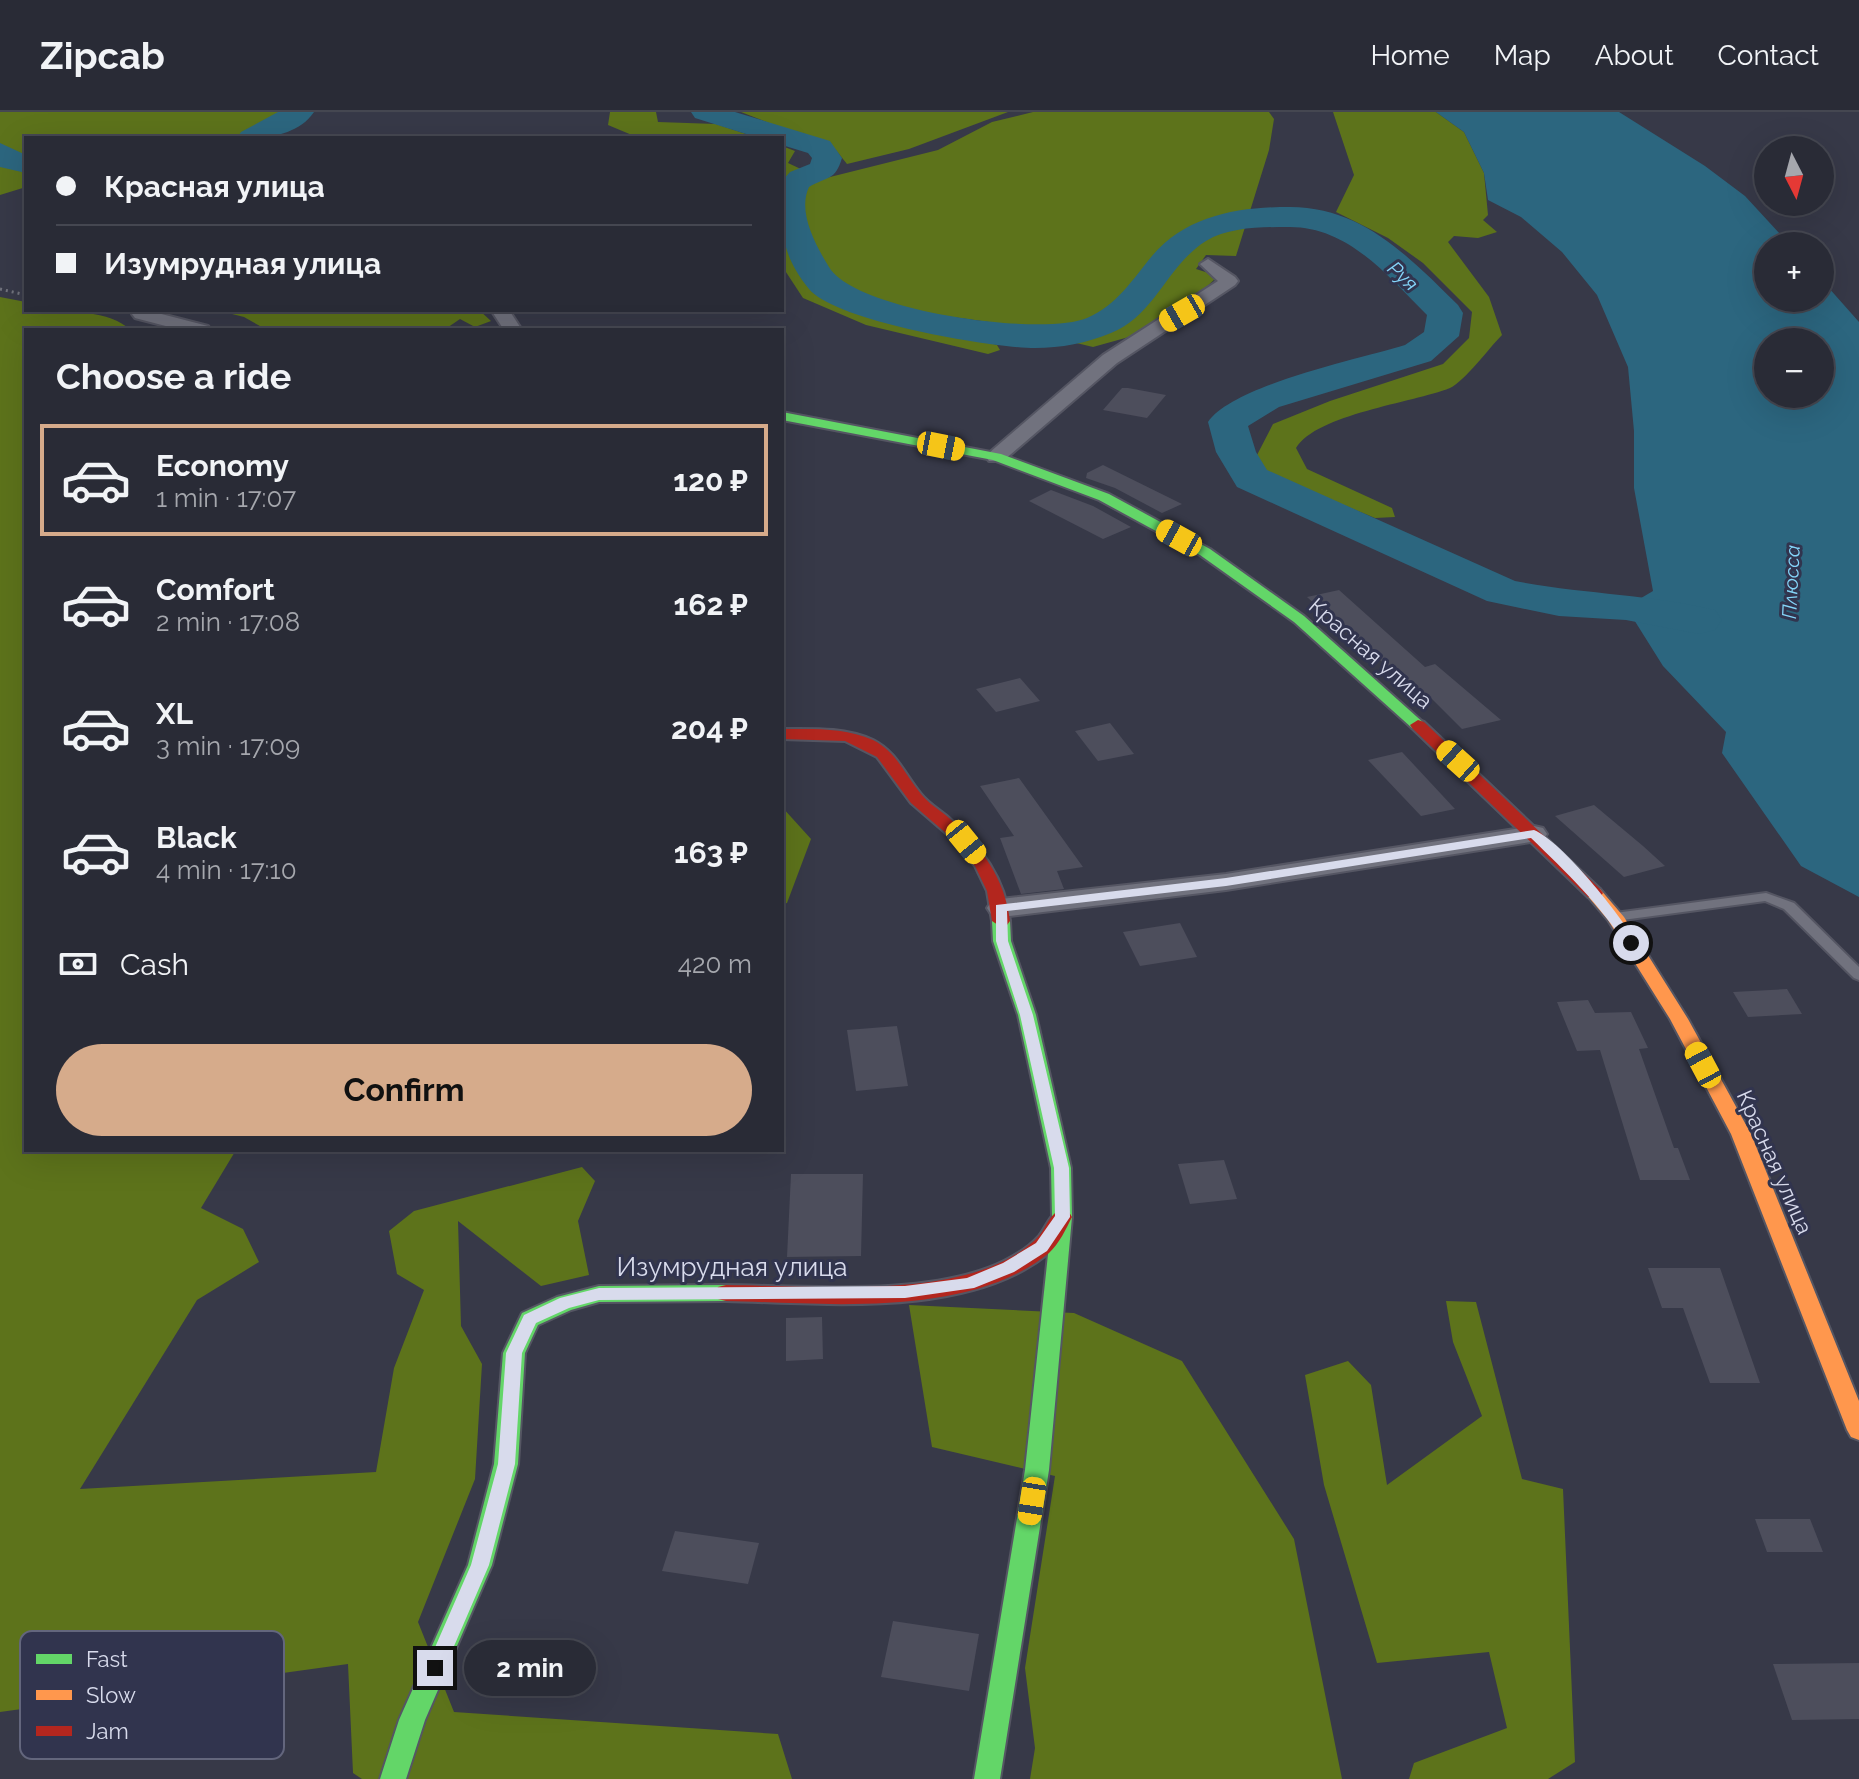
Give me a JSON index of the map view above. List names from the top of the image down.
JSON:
{
  "streets": {
    "street": ["Красная улица", "Изумрудная улица"]
  },
  "water": ["Руя", "Плюсса"],
  "legend": ["Fast", "Slow", "Jam"],
  "north": "bottom",
  "page": {
    "header": "Zipcab",
    "nav": [
      "Home",
      "Map",
      "About",
      "Contact"
    ],
    "map_buttons": ["+", "−"],
    "banner": ["Красная улица", "Изумрудная улица"],
    "heading": "Choose a ride",
    "list": [
      {
        "name": "Economy",
        "note": "1 min · 17:07",
        "value": "120 ₽"
      },
      {
        "name": "Comfort",
        "note": "2 min · 17:08",
        "value": "162 ₽"
      },
      {
        "name": "XL",
        "note": "3 min · 17:09",
        "value": "204 ₽"
      },
      {
        "name": "Black",
        "note": "4 min · 17:10",
        "value": "163 ₽"
      }
    ],
    "pay": ["Cash", "420 m"],
    "buttons": "Confirm",
    "bubble": "2 min"
  }
}
